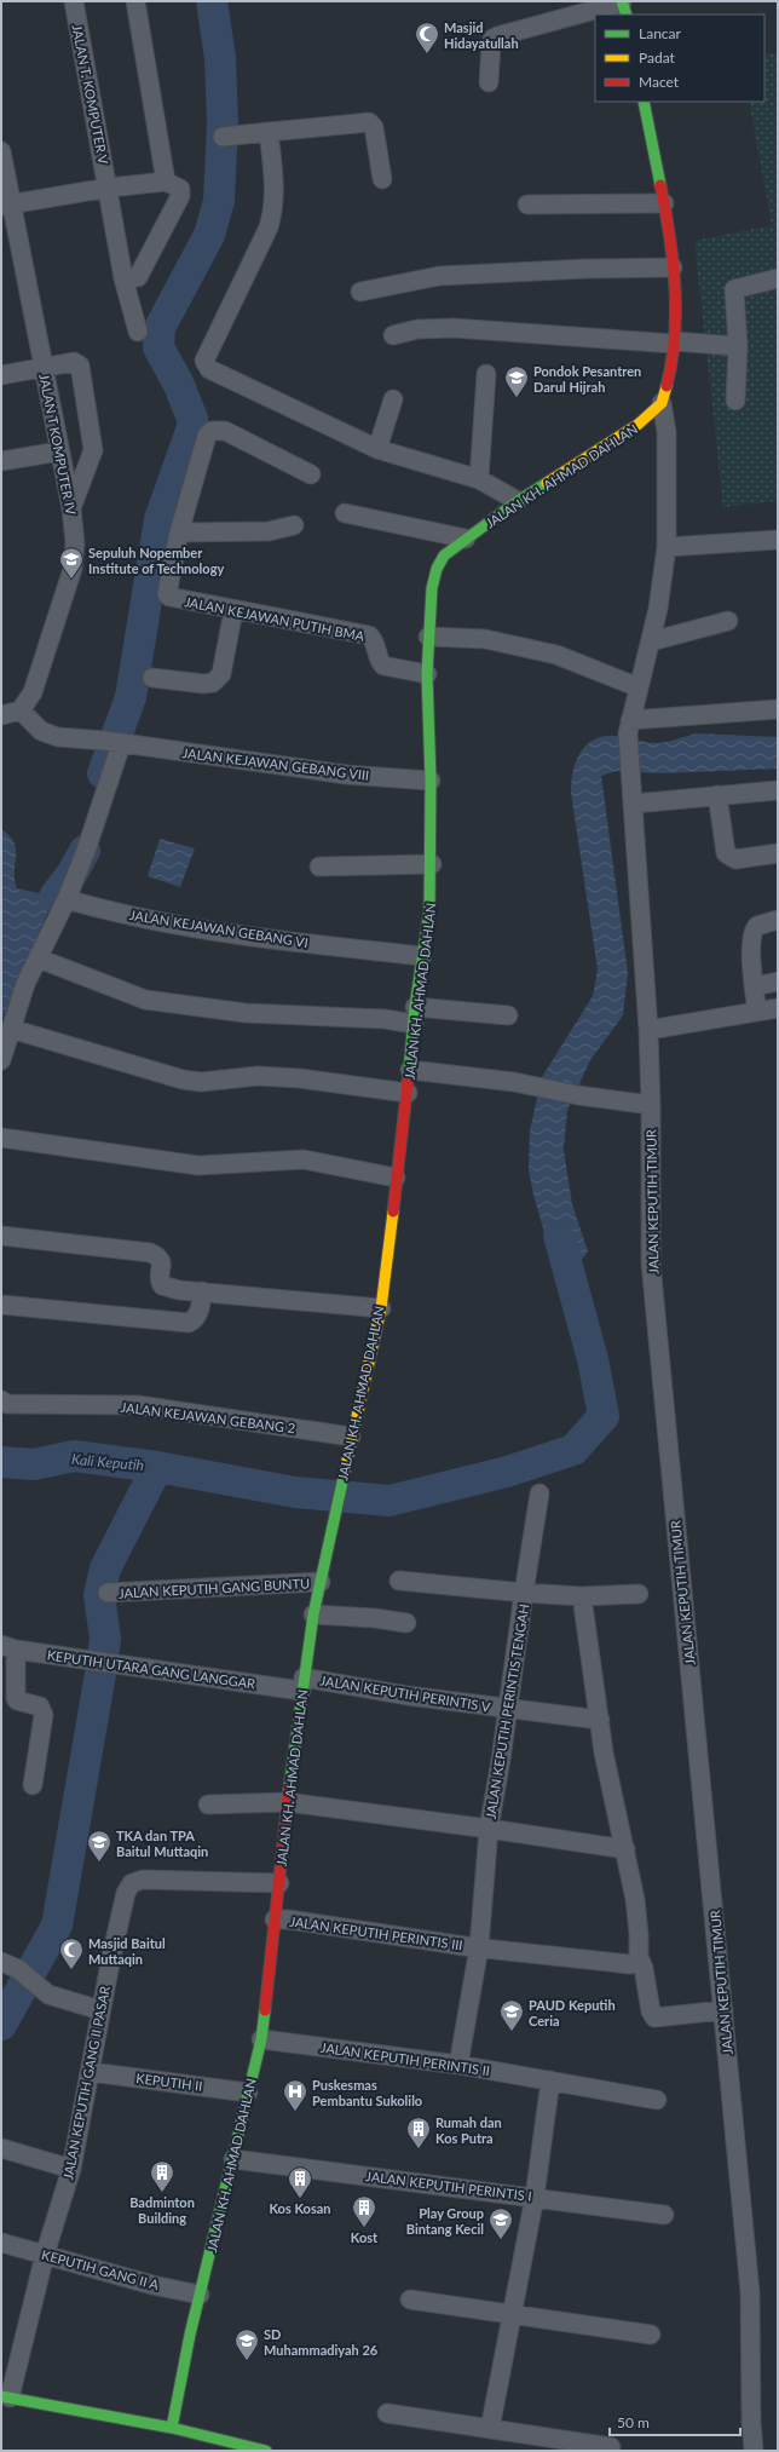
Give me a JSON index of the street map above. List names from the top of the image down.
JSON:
{
  "streets": {
    "street": [
      "JALAN T. KOMPUTER V",
      "JALAN T KOMPUTER IV",
      "JALAN KH. AHMAD DAHLAN",
      "JALAN KEJAWAN PUTIH BMA",
      "JALAN KEJAWAN GEBANG VIII",
      "JALAN KEJAWAN GEBANG VI",
      "JALAN KEPUTIH TIMUR",
      "JALAN KEJAWAN GEBANG 2",
      "JALAN KEPUTIH GANG BUNTU",
      "KEPUTIH UTARA GANG LANGGAR",
      "JALAN KEPUTIH PERINTIS V",
      "JALAN KEPUTIH PERINTIS TENGAH",
      "JALAN KEPUTIH PERINTIS III",
      "JALAN KEPUTIH PERINTIS II",
      "KEPUTIH II",
      "JALAN KEPUTIH GANG II PASAR",
      "JALAN KEPUTIH PERINTIS I",
      "KEPUTIH GANG II A"
    ]
  },
  "crossings": [
    ["JALAN T KOMPUTER IV", "JALAN KEJAWAN GEBANG VIII"],
    ["JALAN KH. AHMAD DAHLAN", "JALAN KEJAWAN PUTIH BMA"],
    ["JALAN KH. AHMAD DAHLAN", "JALAN KEJAWAN GEBANG VIII"],
    ["JALAN KH. AHMAD DAHLAN", "JALAN KEJAWAN GEBANG VI"],
    ["JALAN KH. AHMAD DAHLAN", "JALAN KEPUTIH TIMUR"],
    ["JALAN KH. AHMAD DAHLAN", "JALAN KEJAWAN GEBANG 2"],
    ["JALAN KH. AHMAD DAHLAN", "JALAN KEPUTIH GANG BUNTU"],
    ["JALAN KH. AHMAD DAHLAN", "KEPUTIH UTARA GANG LANGGAR"],
    ["JALAN KH. AHMAD DAHLAN", "JALAN KEPUTIH PERINTIS V"],
    ["JALAN KH. AHMAD DAHLAN", "JALAN KEPUTIH PERINTIS III"],
    ["JALAN KH. AHMAD DAHLAN", "JALAN KEPUTIH PERINTIS II"],
    ["JALAN KH. AHMAD DAHLAN", "KEPUTIH II"],
    ["JALAN KH. AHMAD DAHLAN", "JALAN KEPUTIH GANG II PASAR"],
    ["JALAN KH. AHMAD DAHLAN", "JALAN KEPUTIH PERINTIS I"],
    ["JALAN KH. AHMAD DAHLAN", "KEPUTIH GANG II A"],
    ["KEPUTIH UTARA GANG LANGGAR", "JALAN KEPUTIH PERINTIS V"],
    ["JALAN KEPUTIH PERINTIS V", "JALAN KEPUTIH PERINTIS TENGAH"],
    ["JALAN KEPUTIH PERINTIS TENGAH", "JALAN KEPUTIH PERINTIS III"],
    ["JALAN KEPUTIH PERINTIS III", "JALAN KEPUTIH PERINTIS II"],
    ["KEPUTIH II", "JALAN KEPUTIH GANG II PASAR"],
    ["JALAN KEPUTIH GANG II PASAR", "KEPUTIH GANG II A"]
  ],
  "water": ["Kali Keputih"],
  "places": {
    "mosque": ["Masjid Hidayatullah", "Masjid Baitul Muttaqin"],
    "school or university": [
      "Pondok Pesantren Darul Hijrah",
      "Sepuluh Nopember Institute of Technology",
      "TKA dan TPA Baitul Muttaqin",
      "PAUD Keputih Ceria",
      "Play Group Bintang Kecil",
      "SD Muhammadiyah 26"
    ],
    "hospital": ["Puskesmas Pembantu Sukolilo"],
    "building": [
      "Rumah dan Kos Putra",
      "Badminton Building",
      "Kos Kosan",
      "Kost"
    ]
  },
  "legend": ["Lancar", "Padat", "Macet"],
  "scale_bar": "50 m"
}
